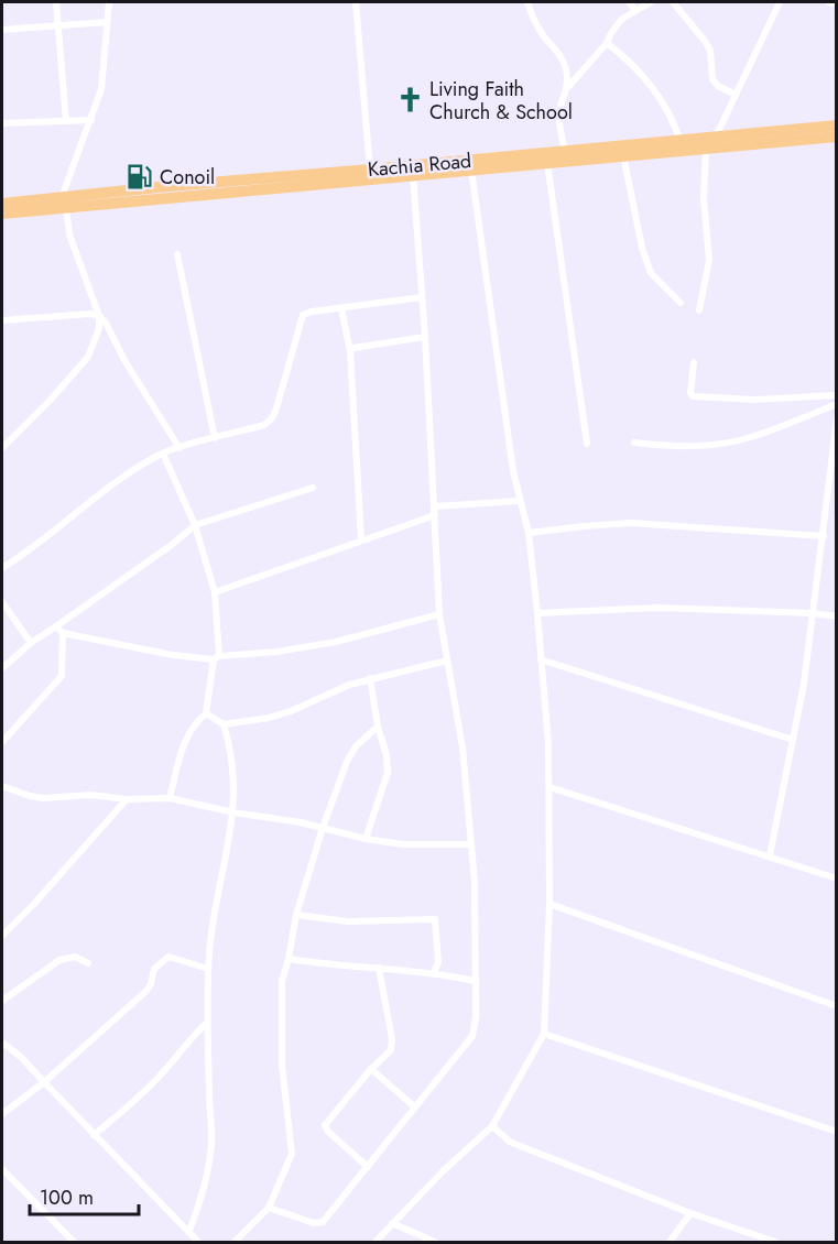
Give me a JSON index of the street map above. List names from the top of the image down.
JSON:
{
  "streets": {
    "highway": ["Kachia Road"]
  },
  "places": {
    "church": ["Living Faith Church & School"],
    "fuel station": ["Conoil"]
  },
  "scale_bar": "100 m"
}
